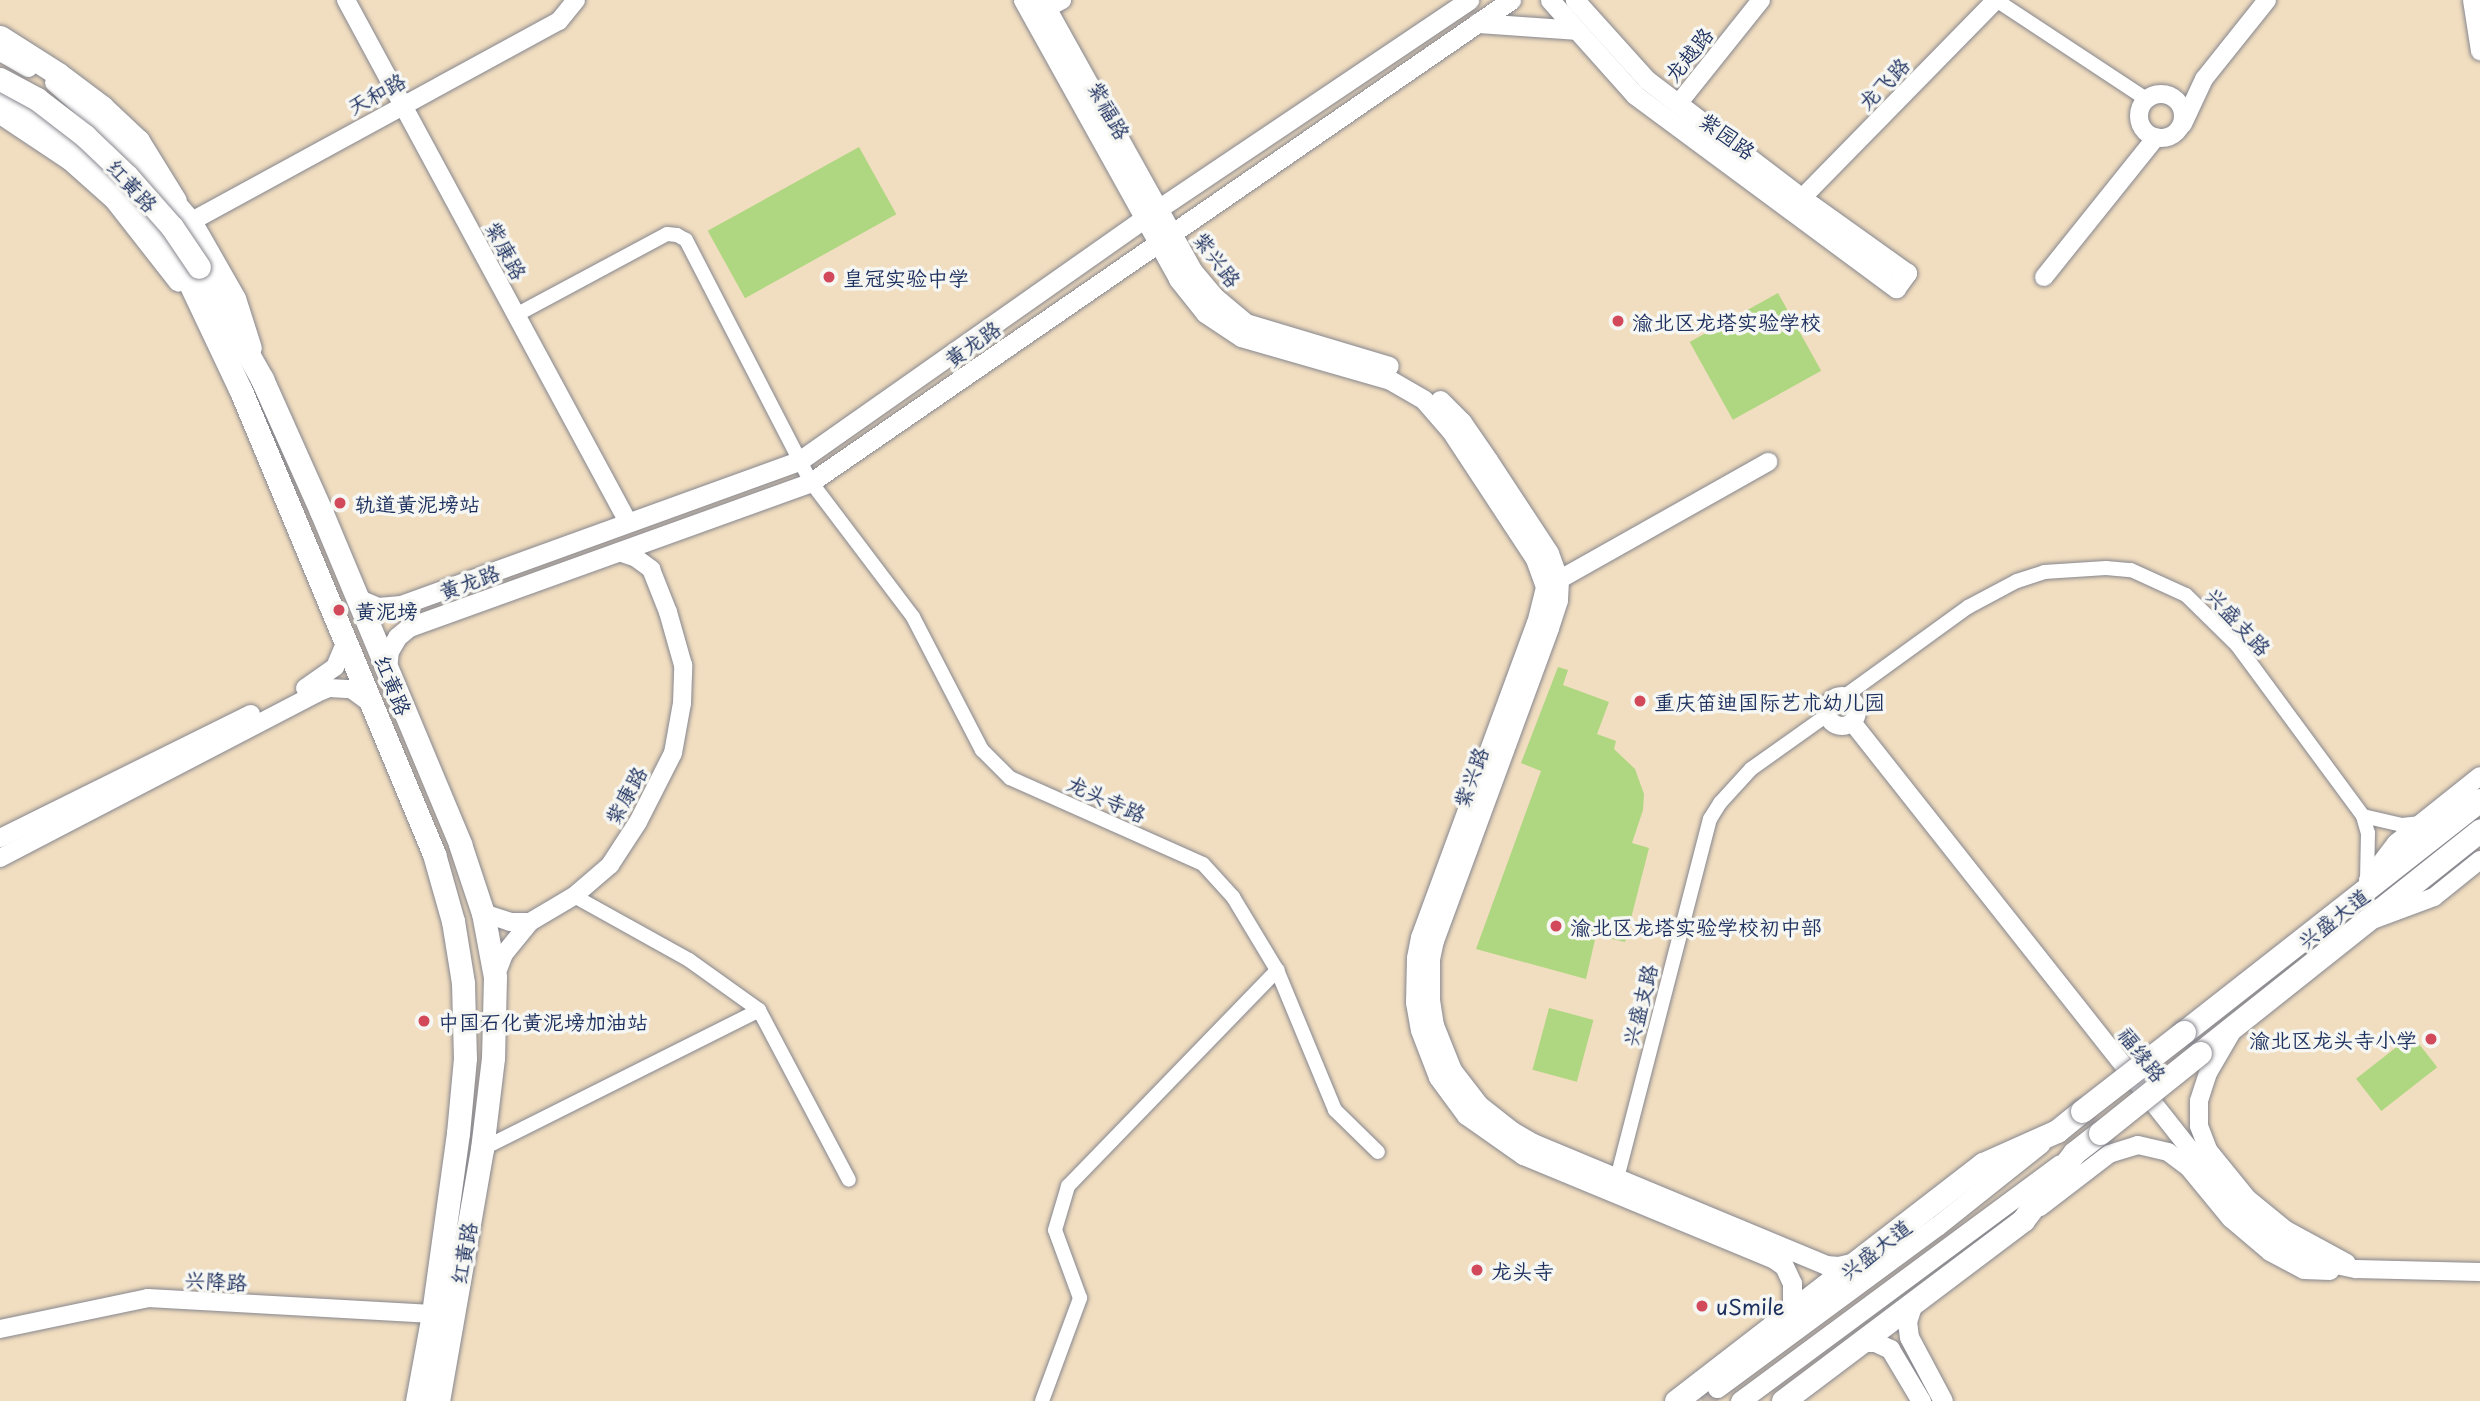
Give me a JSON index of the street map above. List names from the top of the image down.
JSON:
{
  "streets": {
    "main road": [
      "紫福路",
      "紫园路",
      "红黄路",
      "紫兴路",
      "黄龙路",
      "兴盛大道"
    ],
    "street": [
      "龙越路",
      "龙飞路",
      "天和路",
      "紫康路",
      "兴盛支路",
      "龙头寺路",
      "福缘路",
      "兴降路"
    ]
  },
  "crossings": [
    ["龙越路", "紫园路"],
    ["龙飞路", "紫园路"],
    ["天和路", "紫康路"],
    ["紫福路", "紫兴路"],
    ["紫福路", "黄龙路"],
    ["红黄路", "紫康路"],
    ["红黄路", "兴降路"],
    ["紫康路", "黄龙路"],
    ["紫康路", "龙头寺路"],
    ["紫兴路", "黄龙路"],
    ["紫兴路", "兴盛支路"],
    ["紫兴路", "兴盛大道"],
    ["黄龙路", "龙头寺路"],
    ["兴盛支路", "福缘路"]
  ],
  "places": [
    "皇冠实验中学",
    "渝北区龙塔实验学校",
    "轨道黄泥塝站",
    "黄泥塝",
    "重庆笛迪国际艺术幼儿园",
    "渝北区龙塔实验学校初中部",
    "中国石化黄泥塝加油站",
    "渝北区龙头寺小学",
    "龙头寺",
    "uSmile"
  ]
}
